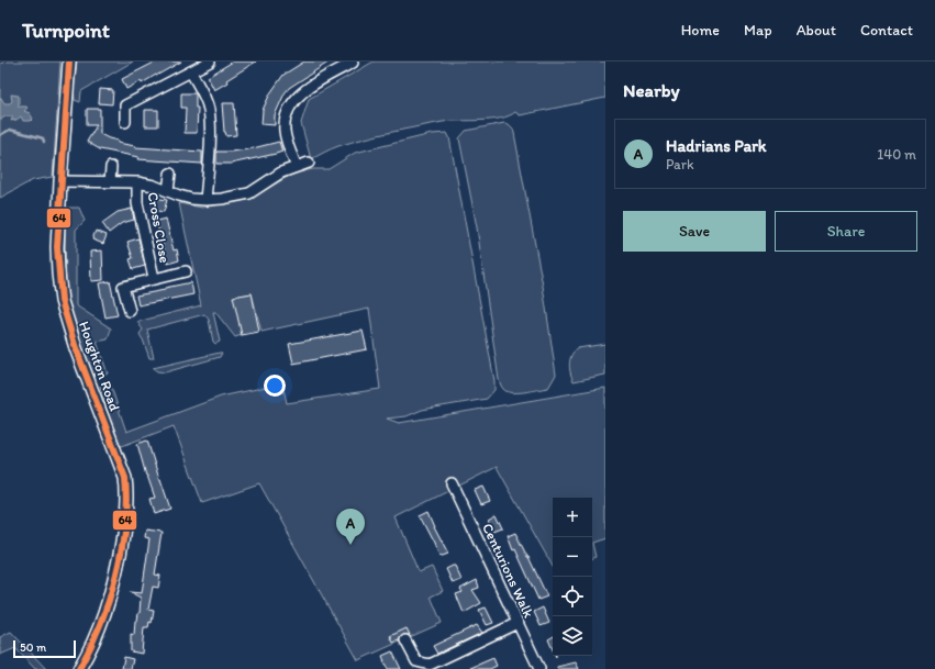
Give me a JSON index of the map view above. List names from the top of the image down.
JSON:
{
  "streets": {
    "street": ["Cross Close", "Houghton Road", "Centurions Walk"]
  },
  "lines": ["transit line 64"],
  "scale_bar": "50 m",
  "page": {
    "header": "Turnpoint",
    "nav": [
      "Home",
      "Map",
      "About",
      "Contact"
    ],
    "heading": "Nearby",
    "list": [
      {
        "mark": "A",
        "name": "Hadrians Park",
        "note": "Park",
        "value": "140 m"
      }
    ],
    "buttons": ["Save", "Share"],
    "map_buttons": ["+", "−"],
    "pins": "A",
    "scale": "50 m"
  }
}
